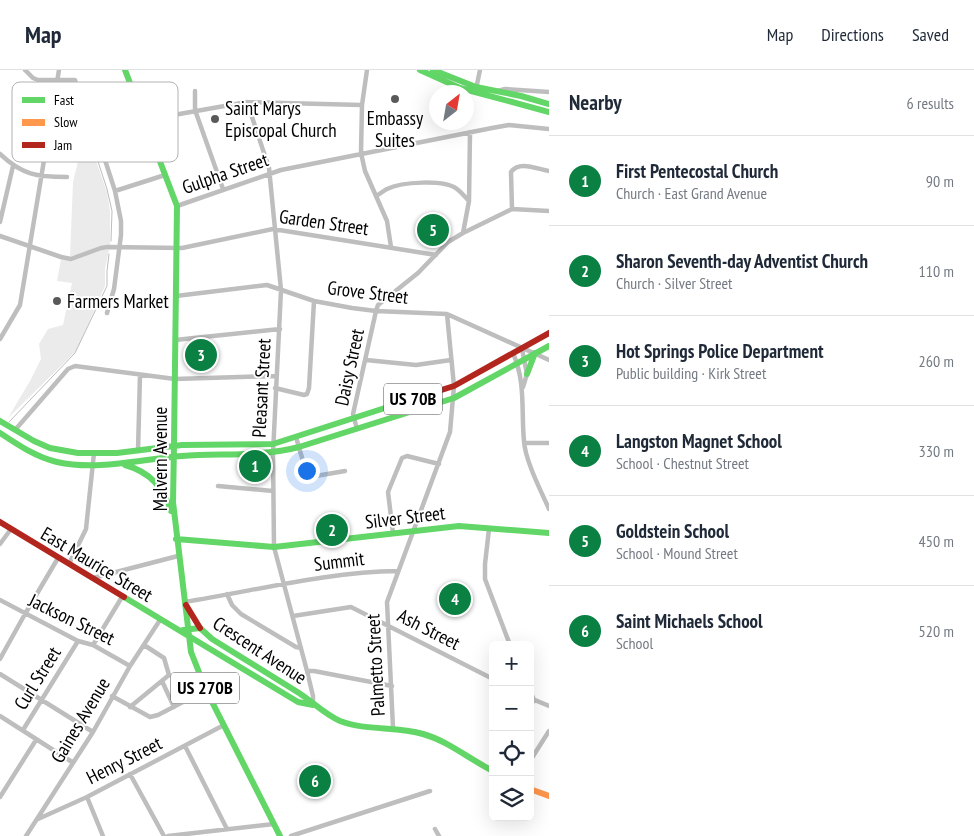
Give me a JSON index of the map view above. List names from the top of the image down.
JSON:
{
  "streets": {
    "main road": [
      "US 70B",
      "Malvern Avenue",
      "Silver Street",
      "East Maurice Street",
      "Crescent Avenue",
      "US 270B"
    ],
    "street": [
      "Gulpha Street",
      "Garden Street",
      "Grove Street",
      "Daisy Street",
      "Pleasant Street",
      "Summit",
      "Jackson Street",
      "Ash Street",
      "Palmetto Street",
      "Curl Street",
      "Gaines Avenue",
      "Henry Street"
    ]
  },
  "crossings": [
    ["Gulpha Street", "Pleasant Street"],
    ["Gulpha Street", "Malvern Avenue"],
    ["Garden Street", "Pleasant Street"],
    ["Garden Street", "Malvern Avenue"],
    ["Grove Street", "Daisy Street"],
    ["Grove Street", "Pleasant Street"],
    ["Grove Street", "US 70B"],
    ["Grove Street", "Malvern Avenue"],
    ["Grove Street", "Palmetto Street"],
    ["Daisy Street", "US 70B"],
    ["Pleasant Street", "US 70B"],
    ["Pleasant Street", "Silver Street"],
    ["Pleasant Street", "Summit"],
    ["Pleasant Street", "Ash Street"],
    ["Pleasant Street", "Crescent Avenue"],
    ["US 70B", "Malvern Avenue"],
    ["US 70B", "Palmetto Street"],
    ["US 70B", "US 270B"],
    ["Malvern Avenue", "Silver Street"],
    ["Malvern Avenue", "Summit"],
    ["Malvern Avenue", "East Maurice Street"],
    ["Malvern Avenue", "Crescent Avenue"],
    ["Malvern Avenue", "US 270B"],
    ["Malvern Avenue", "Henry Street"],
    ["Silver Street", "Palmetto Street"],
    ["Summit", "Palmetto Street"],
    ["East Maurice Street", "Crescent Avenue"],
    ["East Maurice Street", "Gaines Avenue"],
    ["Jackson Street", "Curl Street"],
    ["Jackson Street", "Gaines Avenue"],
    ["Ash Street", "Palmetto Street"],
    ["Crescent Avenue", "Palmetto Street"],
    ["Gaines Avenue", "Henry Street"]
  ],
  "places": ["Embassy Suites", "Saint Marys Episcopal Church", "Farmers Market"],
  "legend": ["Fast", "Slow", "Jam"],
  "north": "top right",
  "page": {
    "header": "Map",
    "nav": ["Map", "Directions", "Saved"],
    "heading": ["Nearby", "6 results"],
    "list": [
      {
        "mark": "1",
        "name": "First Pentecostal Church",
        "note": "Church · East Grand Avenue",
        "value": "90 m"
      },
      {
        "mark": "2",
        "name": "Sharon Seventh-day Adventist Church",
        "note": "Church · Silver Street",
        "value": "110 m"
      },
      {
        "mark": "3",
        "name": "Hot Springs Police Department",
        "note": "Public building · Kirk Street",
        "value": "260 m"
      },
      {
        "mark": "4",
        "name": "Langston Magnet School",
        "note": "School · Chestnut Street",
        "value": "330 m"
      },
      {
        "mark": "5",
        "name": "Goldstein School",
        "note": "School · Mound Street",
        "value": "450 m"
      },
      {
        "mark": "6",
        "name": "Saint Michaels School",
        "note": "School",
        "value": "520 m"
      }
    ],
    "pins": [
      "5",
      "3",
      "1",
      "2",
      "4",
      "6"
    ],
    "map_buttons": ["+", "−"]
  }
}
